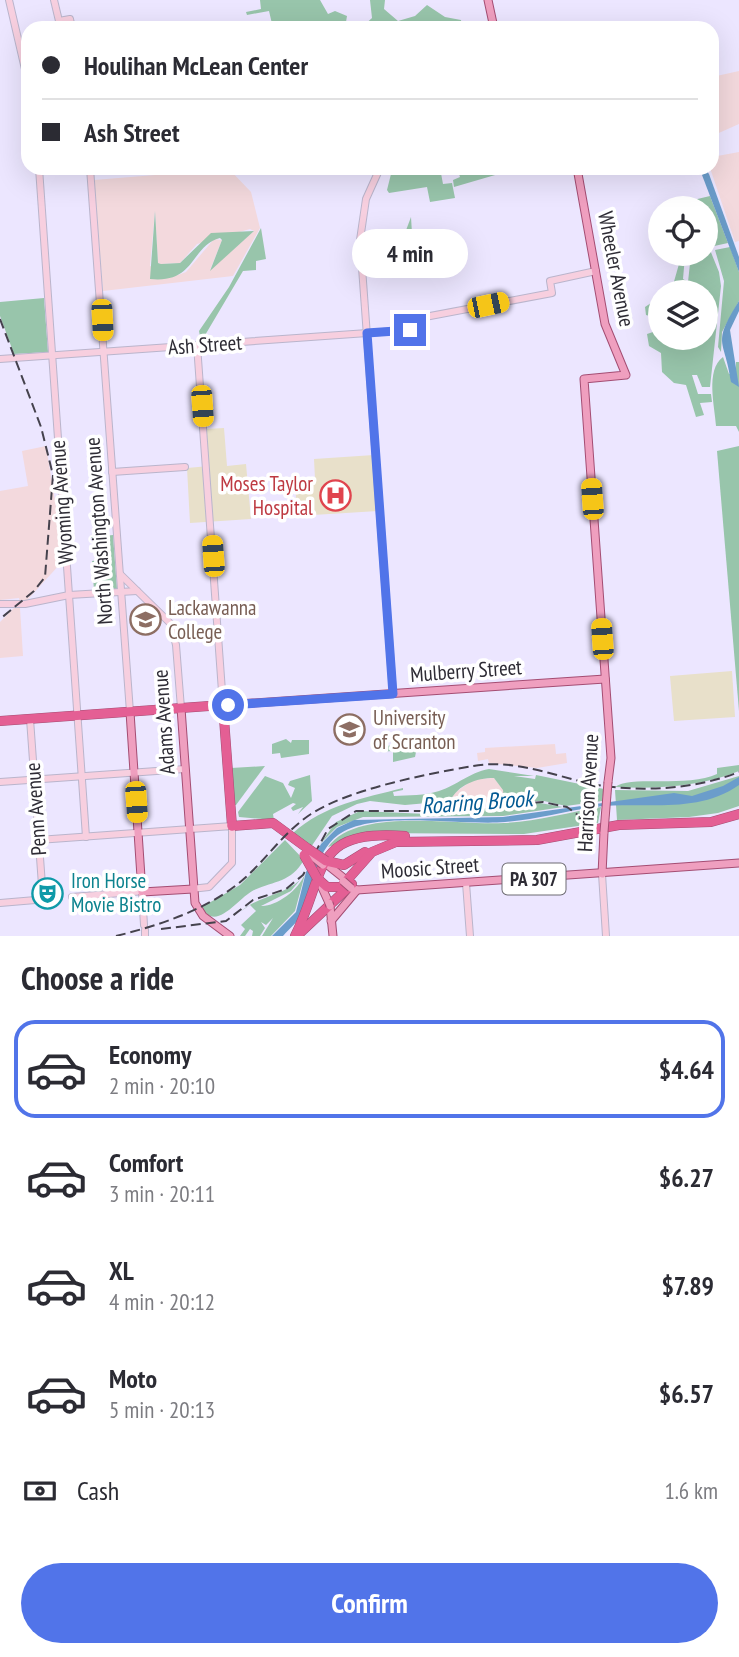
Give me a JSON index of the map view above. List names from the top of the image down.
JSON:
{
  "streets": {
    "highway": ["Mulberry Street"],
    "main road": [
      "Wheeler Avenue",
      "Ash Street",
      "Wyoming Avenue",
      "North Washington Avenue",
      "Adams Avenue",
      "Harrison Avenue",
      "Penn Avenue",
      "Moosic Street",
      "PA 307"
    ]
  },
  "crossings": [
    ["Wheeler Avenue", "Ash Street"],
    ["Wheeler Avenue", "Harrison Avenue"],
    ["Ash Street", "Wyoming Avenue"],
    ["Ash Street", "North Washington Avenue"],
    ["Wyoming Avenue", "Mulberry Street"],
    ["North Washington Avenue", "Mulberry Street"],
    ["North Washington Avenue", "Adams Avenue"],
    ["Mulberry Street", "Adams Avenue"],
    ["Mulberry Street", "Harrison Avenue"],
    ["Mulberry Street", "Penn Avenue"],
    ["Harrison Avenue", "Moosic Street"]
  ],
  "water": ["Roaring Brook"],
  "places": {
    "hospital": ["Moses Taylor Hospital"],
    "school or university": ["Lackawanna College", "University of Scranton"],
    "theatre": ["Iron Horse Movie Bistro"]
  },
  "page": {
    "banner": ["Houlihan McLean Center", "Ash Street"],
    "bubble": "4 min",
    "heading": "Choose a ride",
    "list": [
      {
        "name": "Economy",
        "note": "2 min · 20:10",
        "value": "$4.64"
      },
      {
        "name": "Comfort",
        "note": "3 min · 20:11",
        "value": "$6.27"
      },
      {
        "name": "XL",
        "note": "4 min · 20:12",
        "value": "$7.89"
      },
      {
        "name": "Moto",
        "note": "5 min · 20:13",
        "value": "$6.57"
      }
    ],
    "pay": ["Cash", "1.6 km"],
    "buttons": "Confirm"
  }
}
